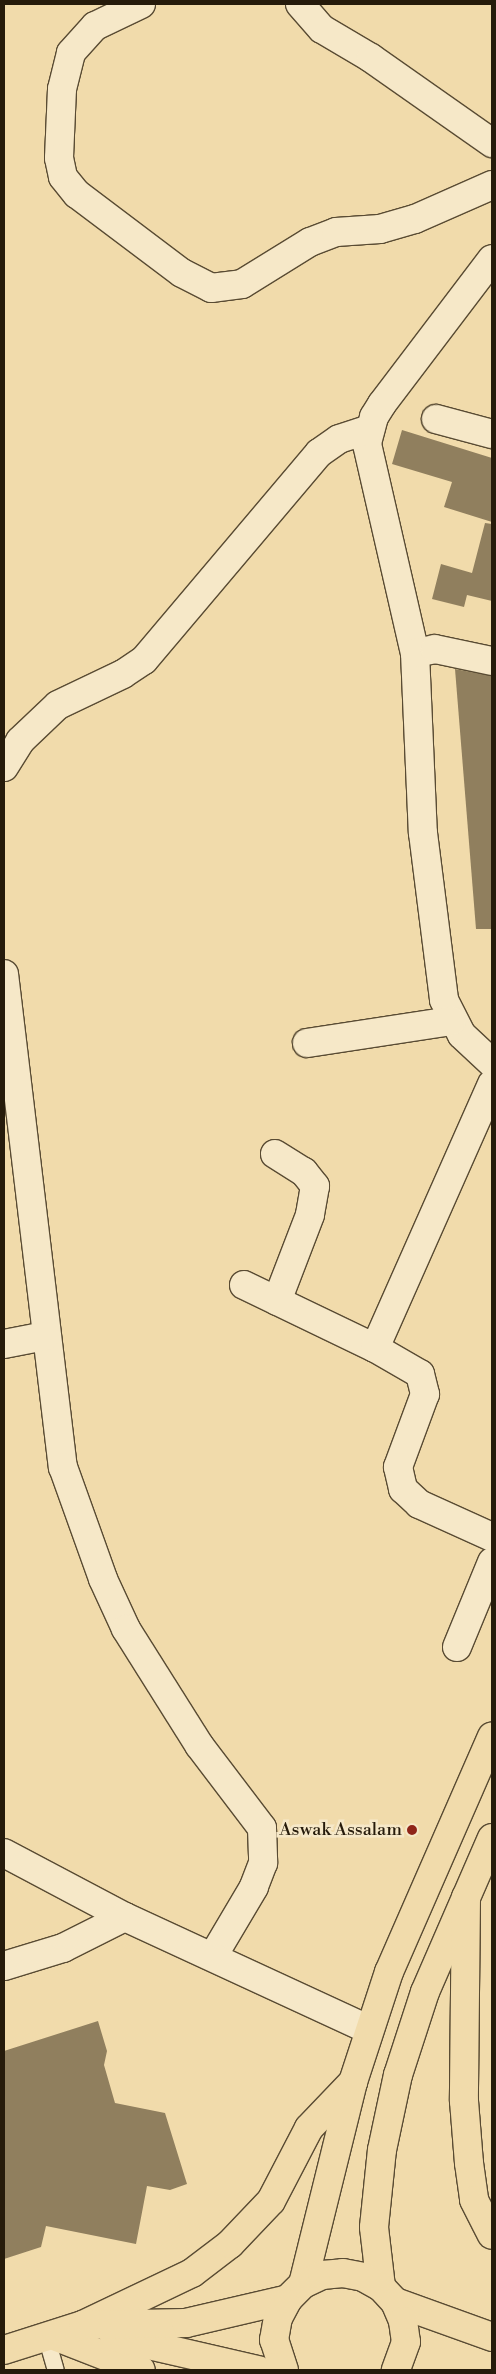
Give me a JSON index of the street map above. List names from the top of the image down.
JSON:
{
  "places": ["Aswak Assalam"]
}
